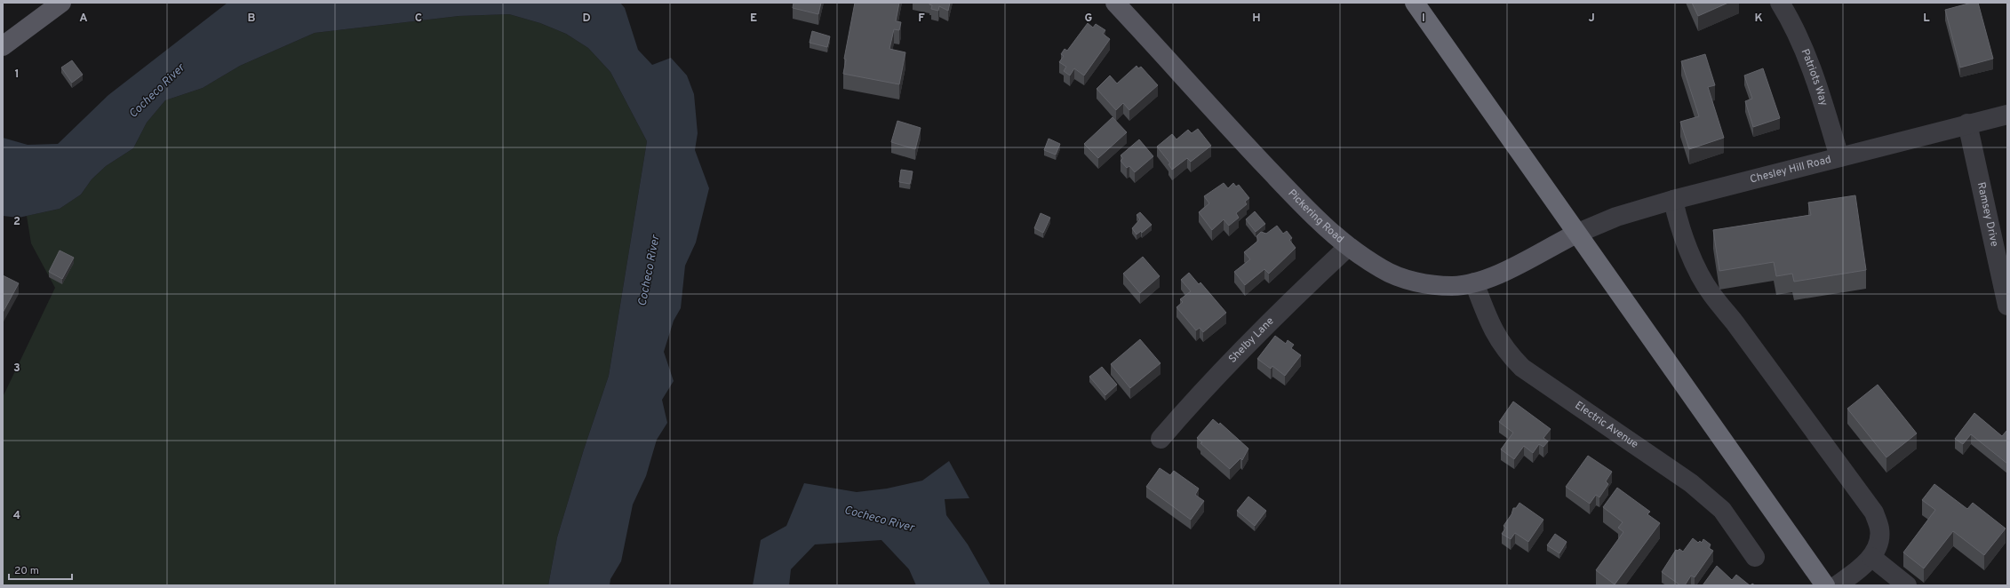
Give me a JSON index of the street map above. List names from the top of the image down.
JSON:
{
  "streets": {
    "main road": ["Pickering Road"],
    "street": [
      "Patriots Way",
      "Chesley Hill Road",
      "Ramsey Drive",
      "Shelby Lane",
      "Electric Avenue"
    ]
  },
  "crossings": [
    ["Patriots Way", "Chesley Hill Road"],
    ["Chesley Hill Road", "Ramsey Drive"],
    ["Chesley Hill Road", "Pickering Road"],
    ["Pickering Road", "Shelby Lane"],
    ["Pickering Road", "Electric Avenue"]
  ],
  "water": ["Cocheco River"],
  "scale_bar": "20 m",
  "grid": {
    "columns": [
      "A",
      "B",
      "C",
      "D",
      "E",
      "F",
      "G",
      "H",
      "I",
      "J",
      "K",
      "L"
    ],
    "rows": [
      "1",
      "2",
      "3",
      "4"
    ]
  }
}
